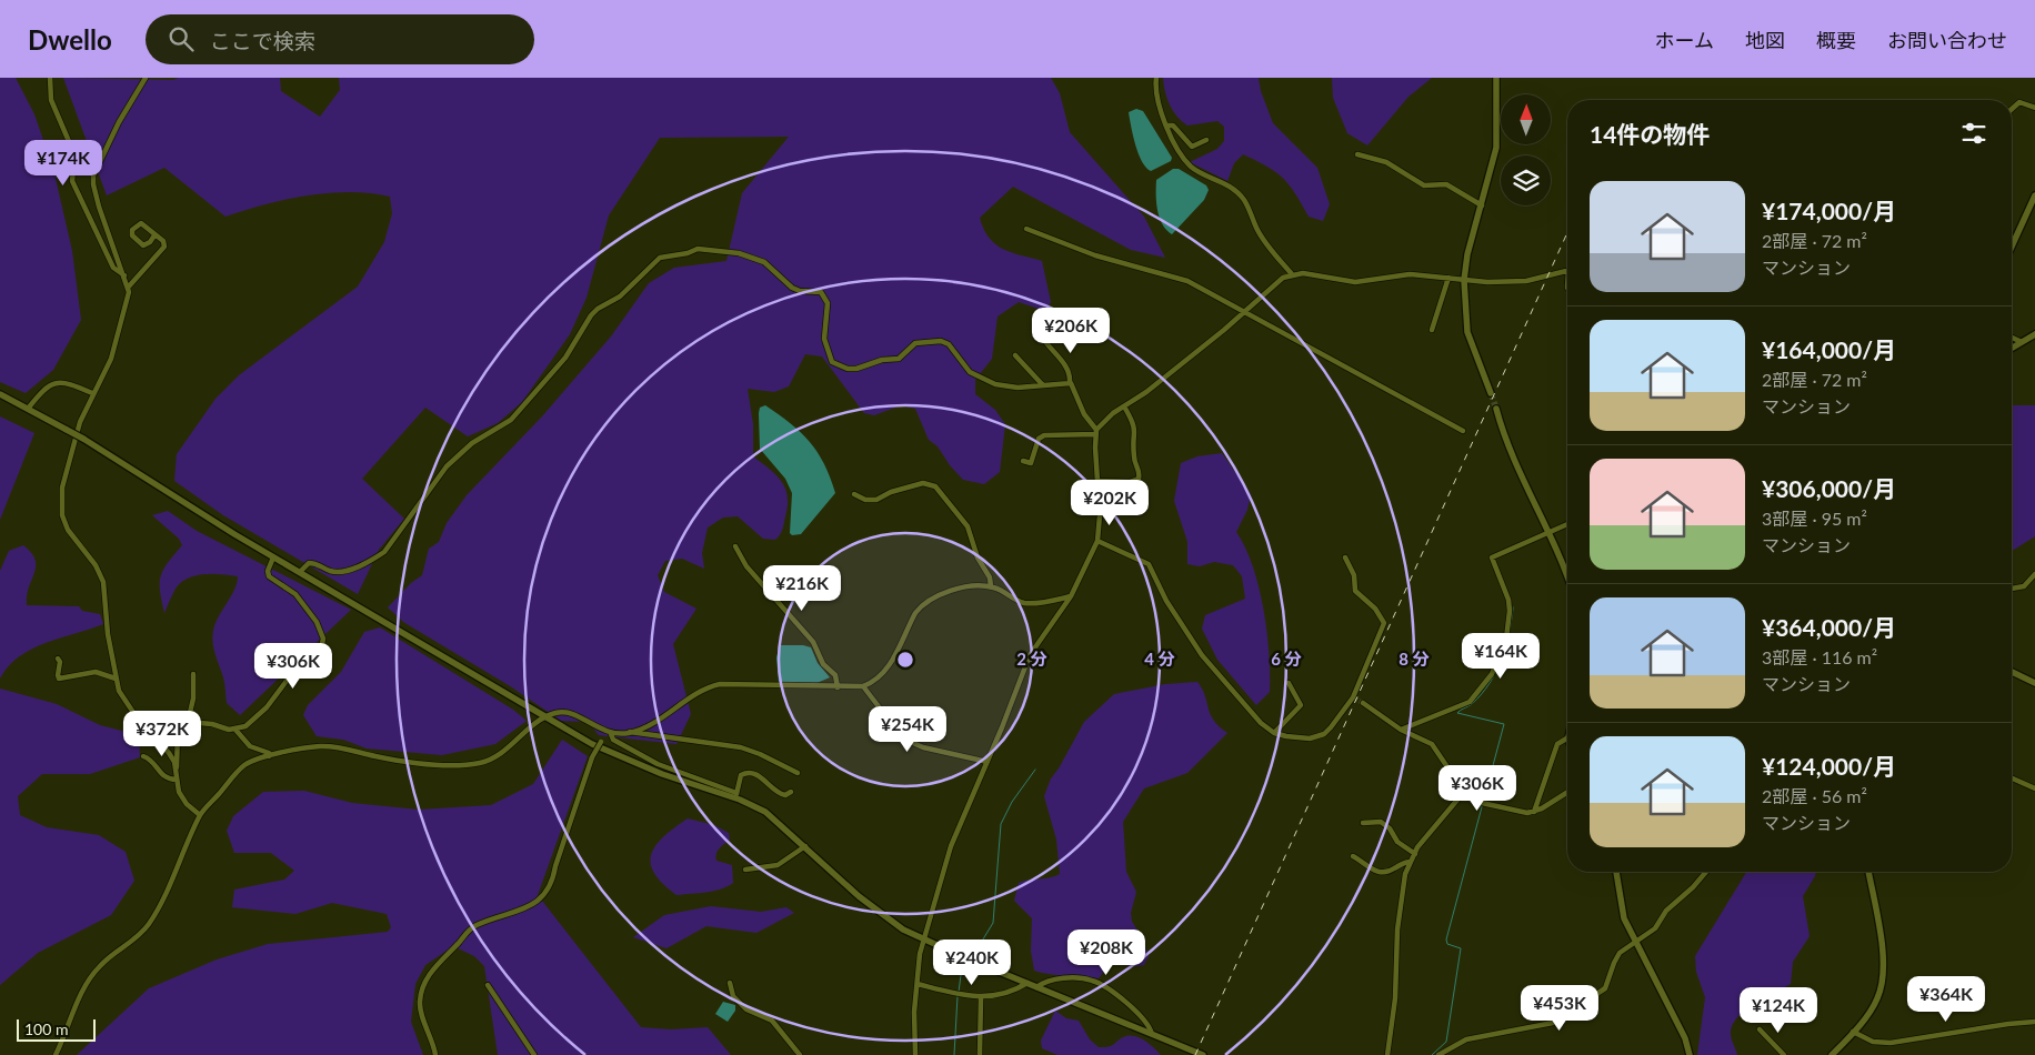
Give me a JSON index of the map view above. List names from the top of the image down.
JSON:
{
  "scale_bar": "100 m",
  "north": "top",
  "page": {
    "header": "Dwello",
    "search": "ここで検索",
    "nav": [
      "ホーム",
      "地図",
      "概要",
      "お問い合わせ"
    ],
    "heading": "14件の物件",
    "price": [
      "¥174K",
      "¥206K",
      "¥202K",
      "¥216K",
      "¥164K",
      "¥306K",
      "¥254K",
      "¥372K",
      "¥306K",
      "¥208K",
      "¥240K",
      "¥364K",
      "¥453K",
      "¥124K"
    ],
    "list": [
      {
        "name": "¥174,000/月",
        "note": "2部屋 · 72 m² · マンション"
      },
      {
        "name": "¥164,000/月",
        "note": "2部屋 · 72 m² · マンション"
      },
      {
        "name": "¥306,000/月",
        "note": "3部屋 · 95 m² · マンション"
      },
      {
        "name": "¥364,000/月",
        "note": "3部屋 · 116 m² · マンション"
      },
      {
        "name": "¥124,000/月",
        "note": "2部屋 · 56 m² · マンション"
      }
    ],
    "scale": "100 m"
  },
  "rings": [
    "2 分",
    "4 分",
    "6 分",
    "8 分"
  ]
}
